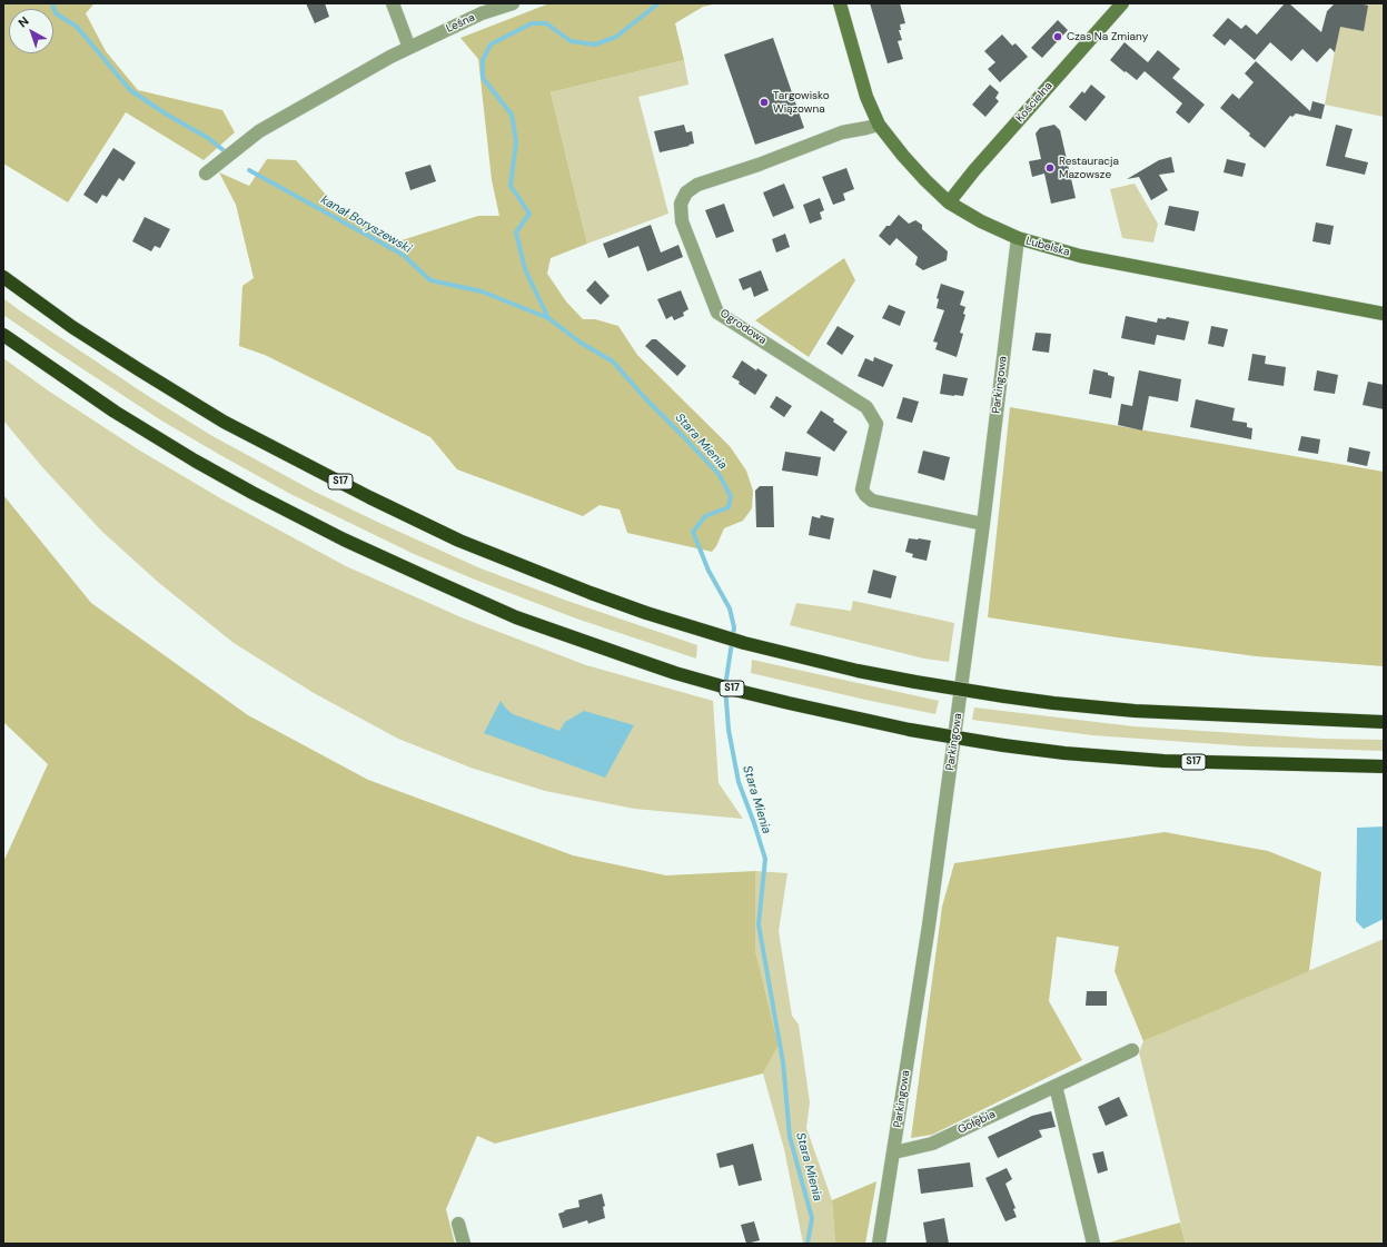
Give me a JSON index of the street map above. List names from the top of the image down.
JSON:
{
  "streets": {
    "highway": ["S17"],
    "main road": ["Kościelna", "Lubelska"],
    "street": [
      "Leśna",
      "Ogrodowa",
      "Parkingowa",
      "Gołębia"
    ]
  },
  "crossings": [
    ["Kościelna", "Lubelska"],
    ["Lubelska", "Ogrodowa"],
    ["Lubelska", "Parkingowa"],
    ["Ogrodowa", "Parkingowa"],
    ["Parkingowa", "Gołębia"]
  ],
  "water": ["kanał Boryszewski", "Stara Mienia"],
  "places": ["Czas Na Zmiany", "Targowisko Wiązowna", "Restauracja Mazowsze"],
  "north": "top left"
}
